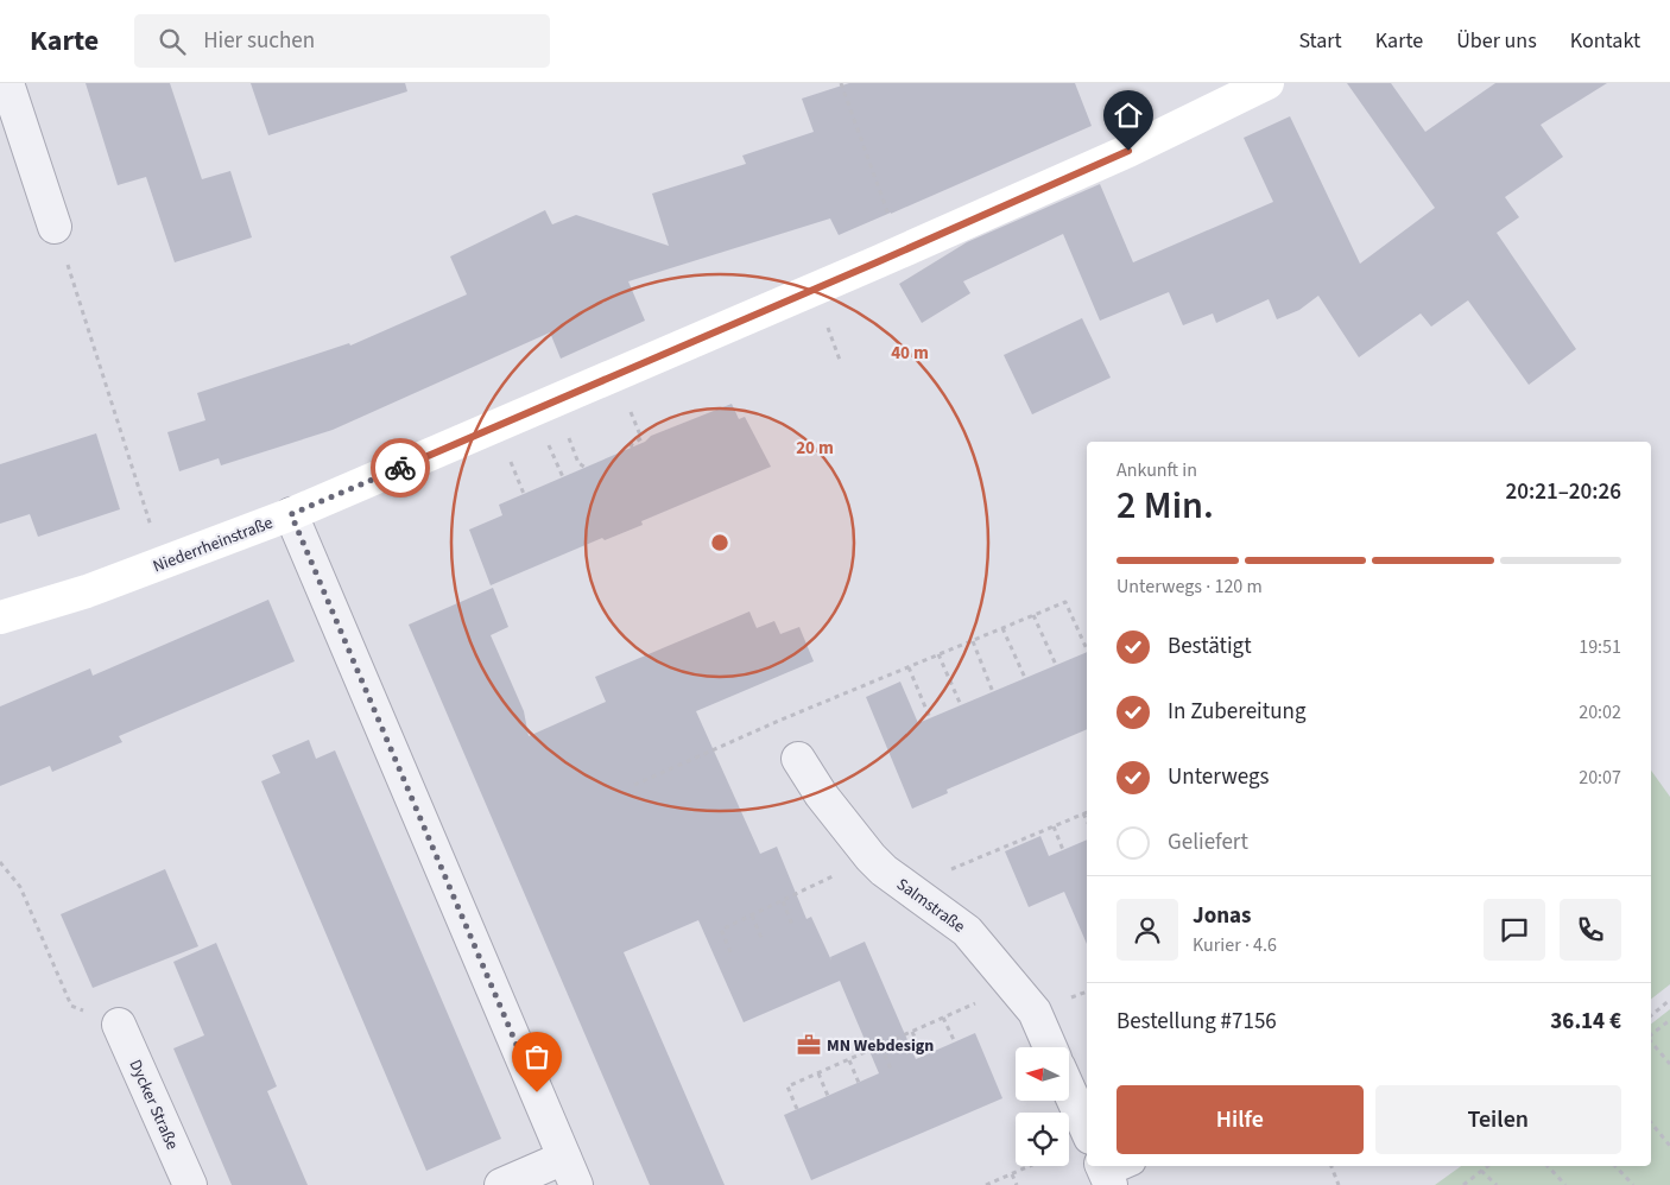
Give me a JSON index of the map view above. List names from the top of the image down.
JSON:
{
  "streets": {
    "main road": ["Niederrheinstraße"],
    "street": ["Salmstraße", "Dycker Straße"]
  },
  "places": {
    "office": ["MN Webdesign"]
  },
  "north": "left",
  "page": {
    "header": "Karte",
    "search": "Hier suchen",
    "nav": [
      "Start",
      "Karte",
      "Über uns",
      "Kontakt"
    ],
    "heading": ["2 Min.", "Ankunft in", "20:21–20:26"],
    "panel": [
      "Jonas",
      "Kurier · 4.6",
      "Bestellung #7156",
      "36.14 €"
    ],
    "bar": "Unterwegs · 120 m",
    "list": [
      ["Bestätigt", "19:51"],
      ["In Zubereitung", "20:02"],
      ["Unterwegs", "20:07"],
      "Geliefert"
    ],
    "buttons": ["Hilfe", "Teilen"]
  },
  "rings": ["40 m", "20 m"]
}
